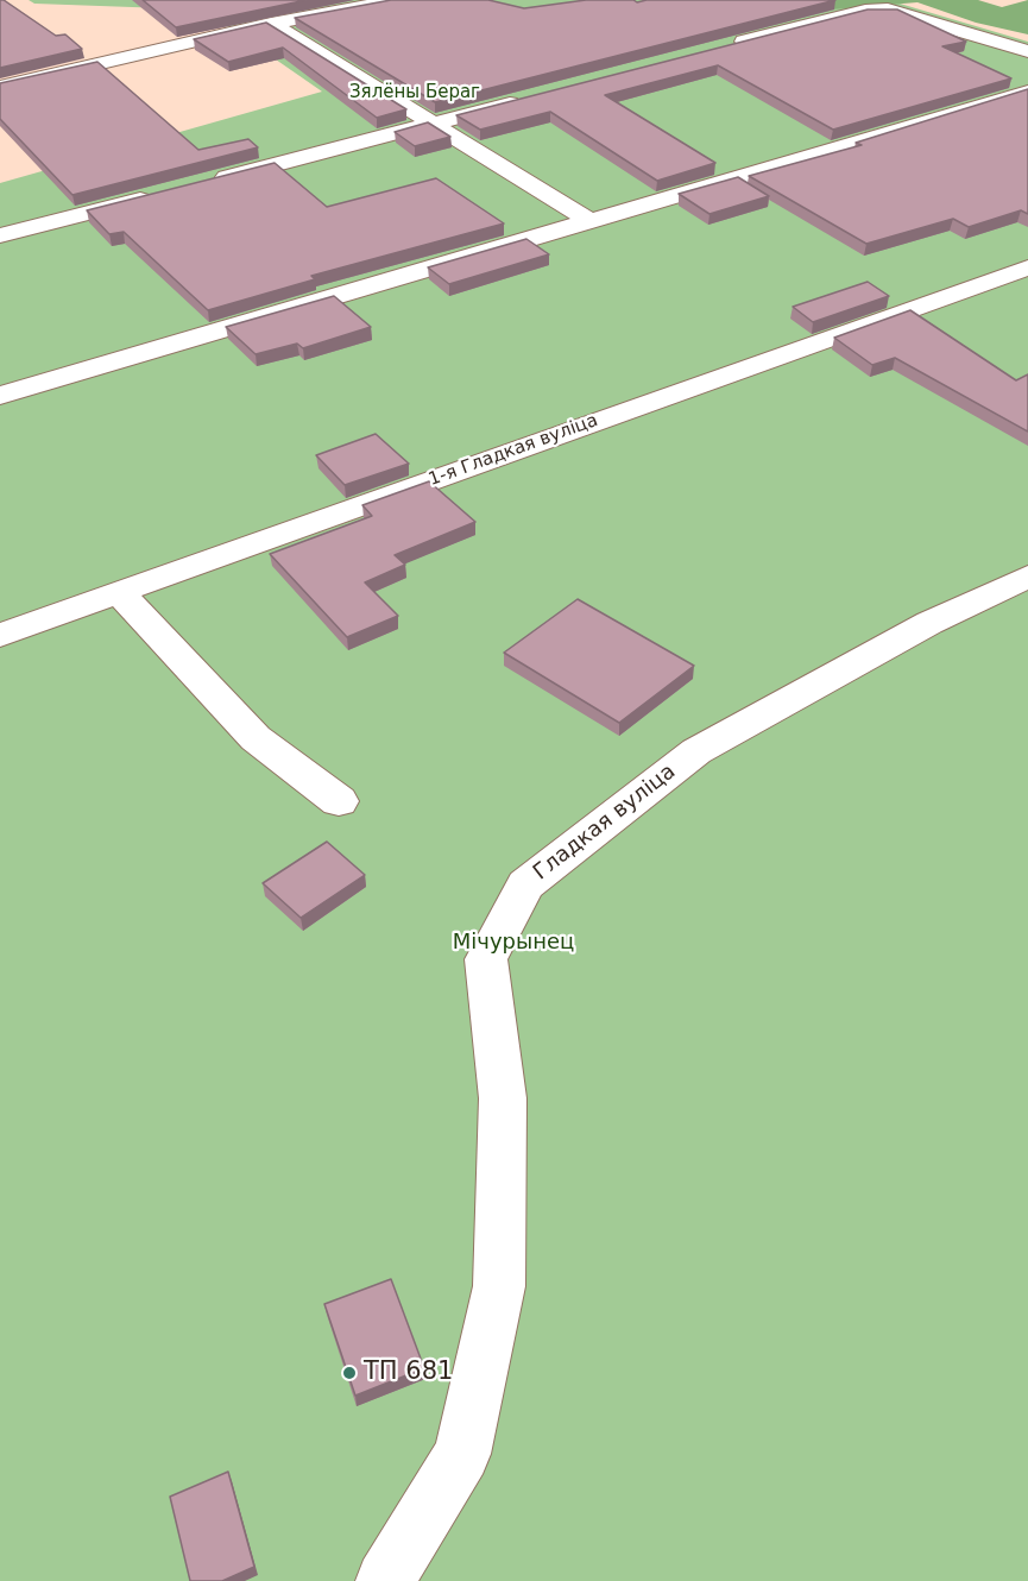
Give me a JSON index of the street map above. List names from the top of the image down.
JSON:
{
  "streets": {
    "street": ["1-я Гладкая вуліца", "Гладкая вуліца"]
  },
  "parks": ["Зялёны Бераг", "Мічурынец"],
  "places": ["ТП 681"]
}
